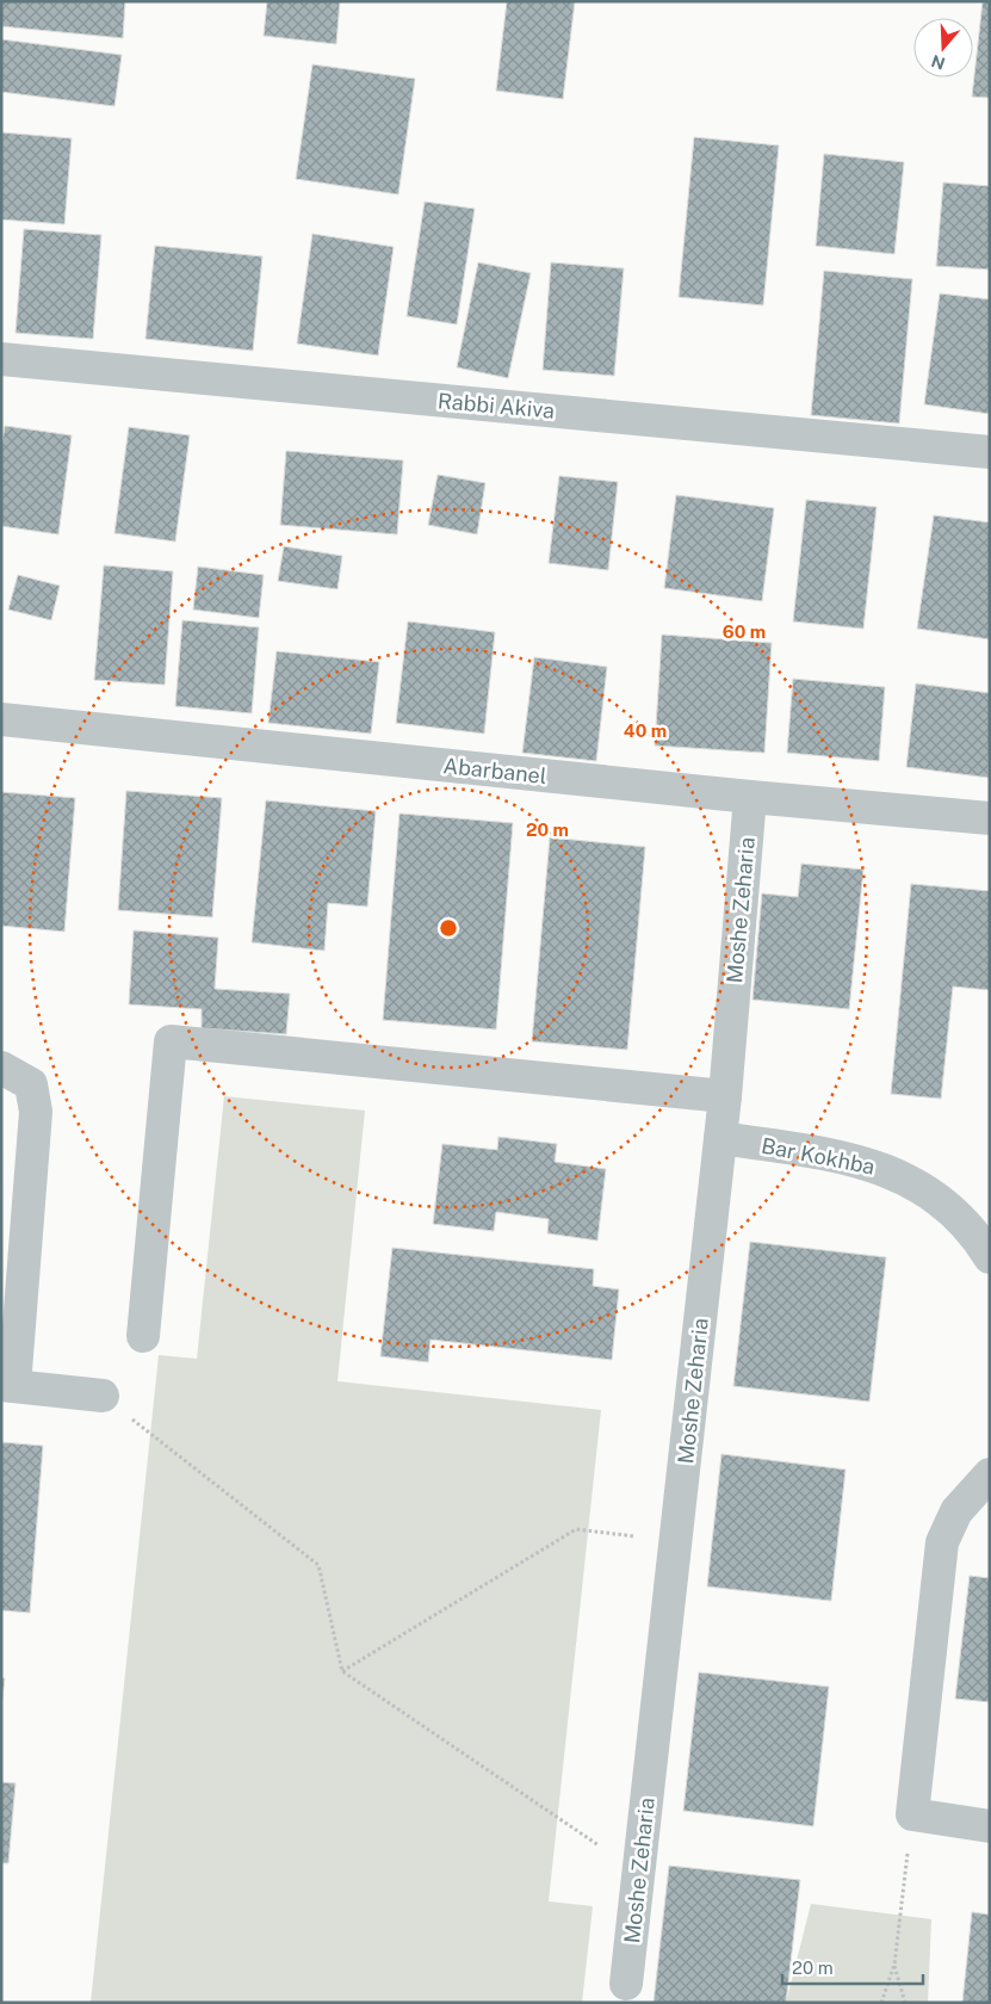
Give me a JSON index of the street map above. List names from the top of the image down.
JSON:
{
  "streets": {
    "street": [
      "Rabbi Akiva",
      "Abarbanel",
      "Moshe Zeharia",
      "Bar Kokhba"
    ]
  },
  "crossings": [
    ["Abarbanel", "Moshe Zeharia"],
    ["Moshe Zeharia", "Bar Kokhba"]
  ],
  "scale_bar": "20 m",
  "north": "bottom",
  "rings": ["60 m", "40 m", "20 m"]
}
